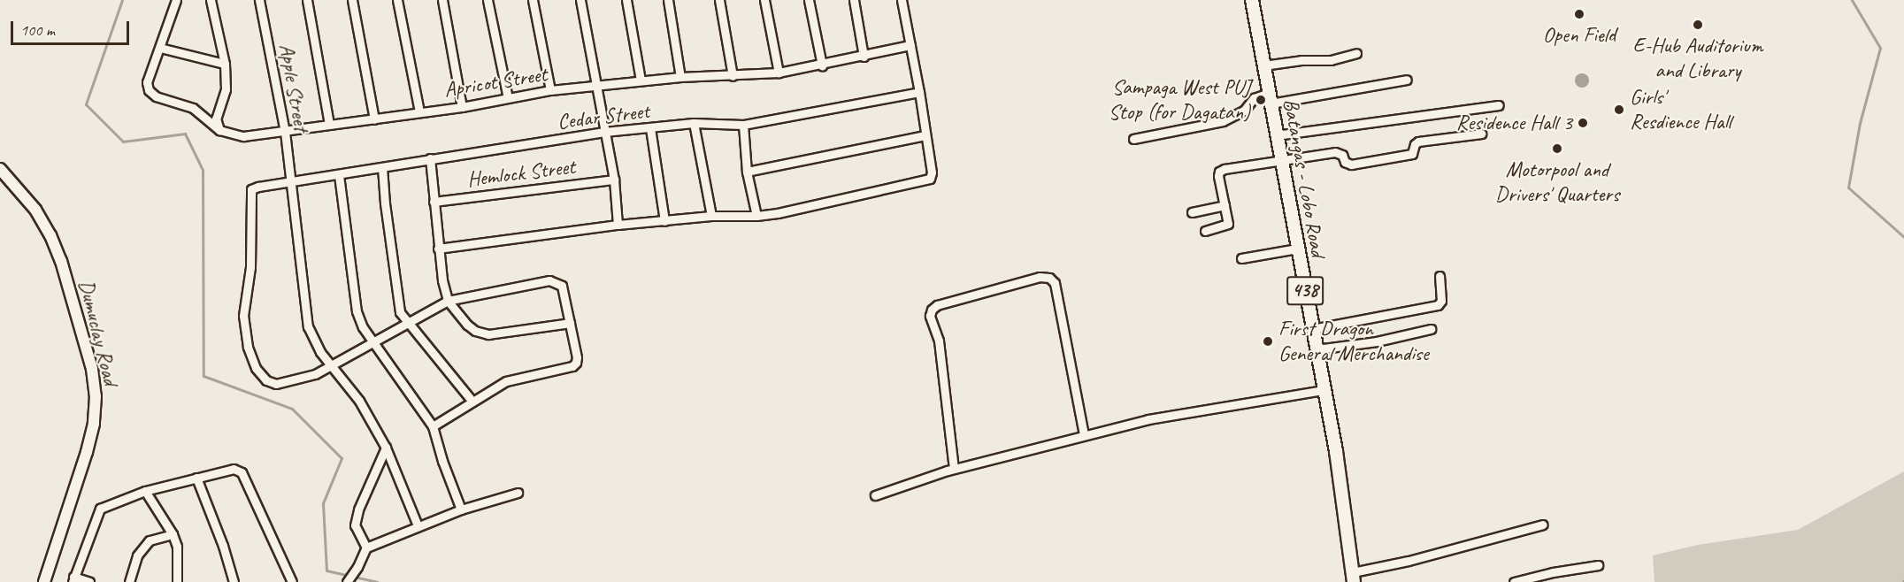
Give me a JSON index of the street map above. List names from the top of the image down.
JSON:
{
  "streets": {
    "main road": ["Batangas - Lobo Road", "438"],
    "street": [
      "Apricot Street",
      "Apple Street",
      "Cedar Street",
      "Hemlock Street",
      "Dumuclay Road"
    ]
  },
  "crossings": [
    ["Apricot Street", "Apple Street"],
    ["Apple Street", "Cedar Street"]
  ],
  "places": [
    "Open Field",
    "E-Hub Auditorium and Library",
    "Sampaga West PUJ Stop (for Dagatan)",
    "Girls' Resdience Hall",
    "Residence Hall 3",
    "Motorpool and Drivers' Quarters",
    "First Dragon General Merchandise"
  ],
  "scale_bar": "100 m"
}
